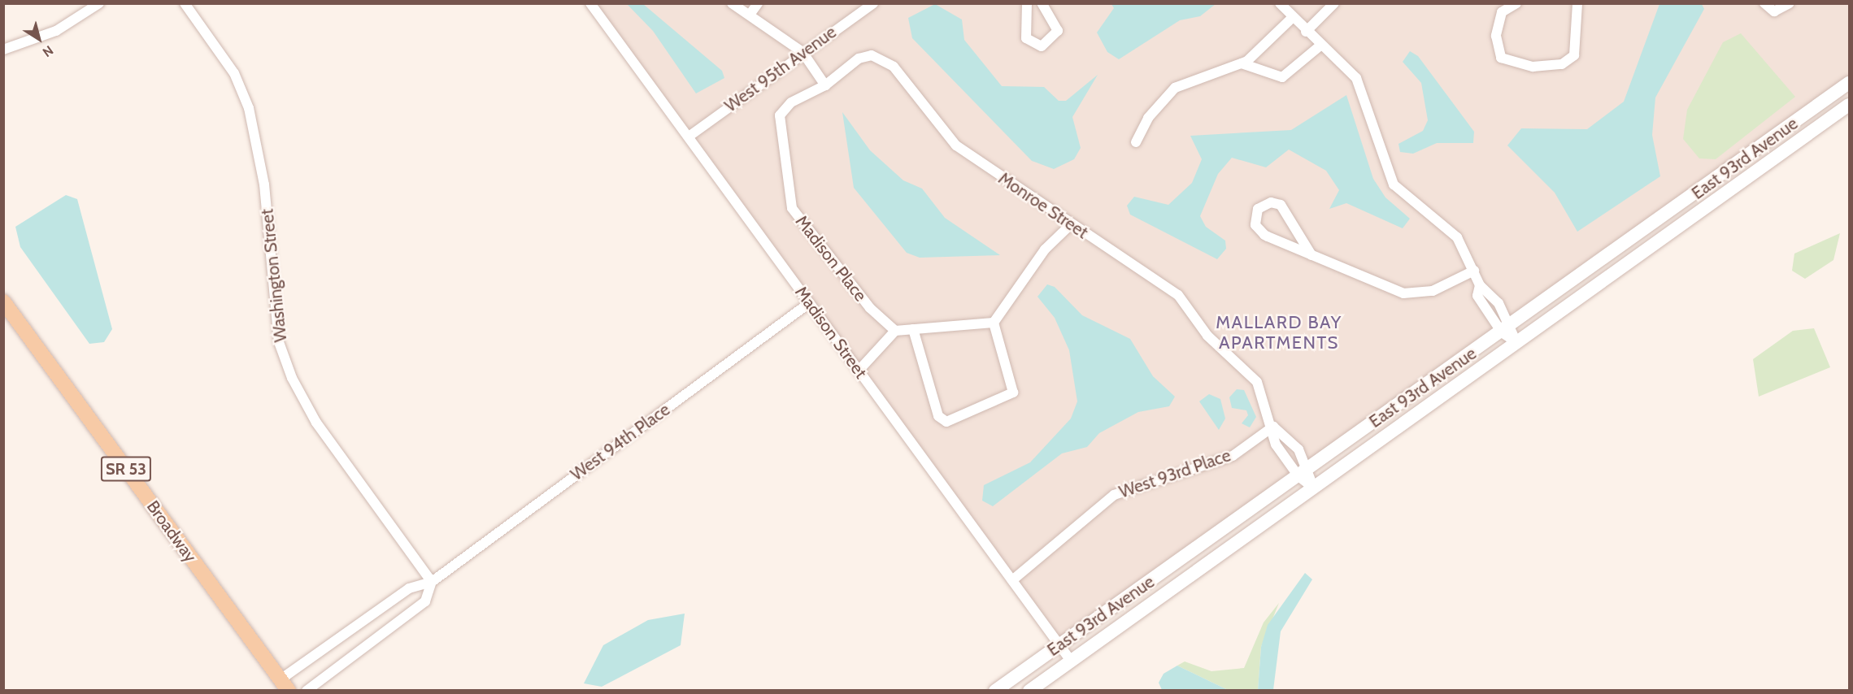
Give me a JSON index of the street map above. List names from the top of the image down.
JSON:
{
  "streets": {
    "main road": ["SR 53", "Broadway"],
    "street": [
      "West 95th Avenue",
      "East 93rd Avenue",
      "Monroe Street",
      "Madison Place",
      "Washington Street",
      "Madison Street",
      "West 94th Place",
      "West 93rd Place"
    ]
  },
  "crossings": [
    ["West 95th Avenue", "Madison Street"],
    ["East 93rd Avenue", "Monroe Street"],
    ["East 93rd Avenue", "Madison Street"],
    ["Monroe Street", "Madison Place"],
    ["Monroe Street", "West 93rd Place"],
    ["Washington Street", "West 94th Place"],
    ["Madison Street", "West 94th Place"],
    ["Madison Street", "West 93rd Place"],
    ["West 94th Place", "Broadway"]
  ],
  "districts": ["MALLARD BAY APARTMENTS"],
  "north": "bottom right"
}
